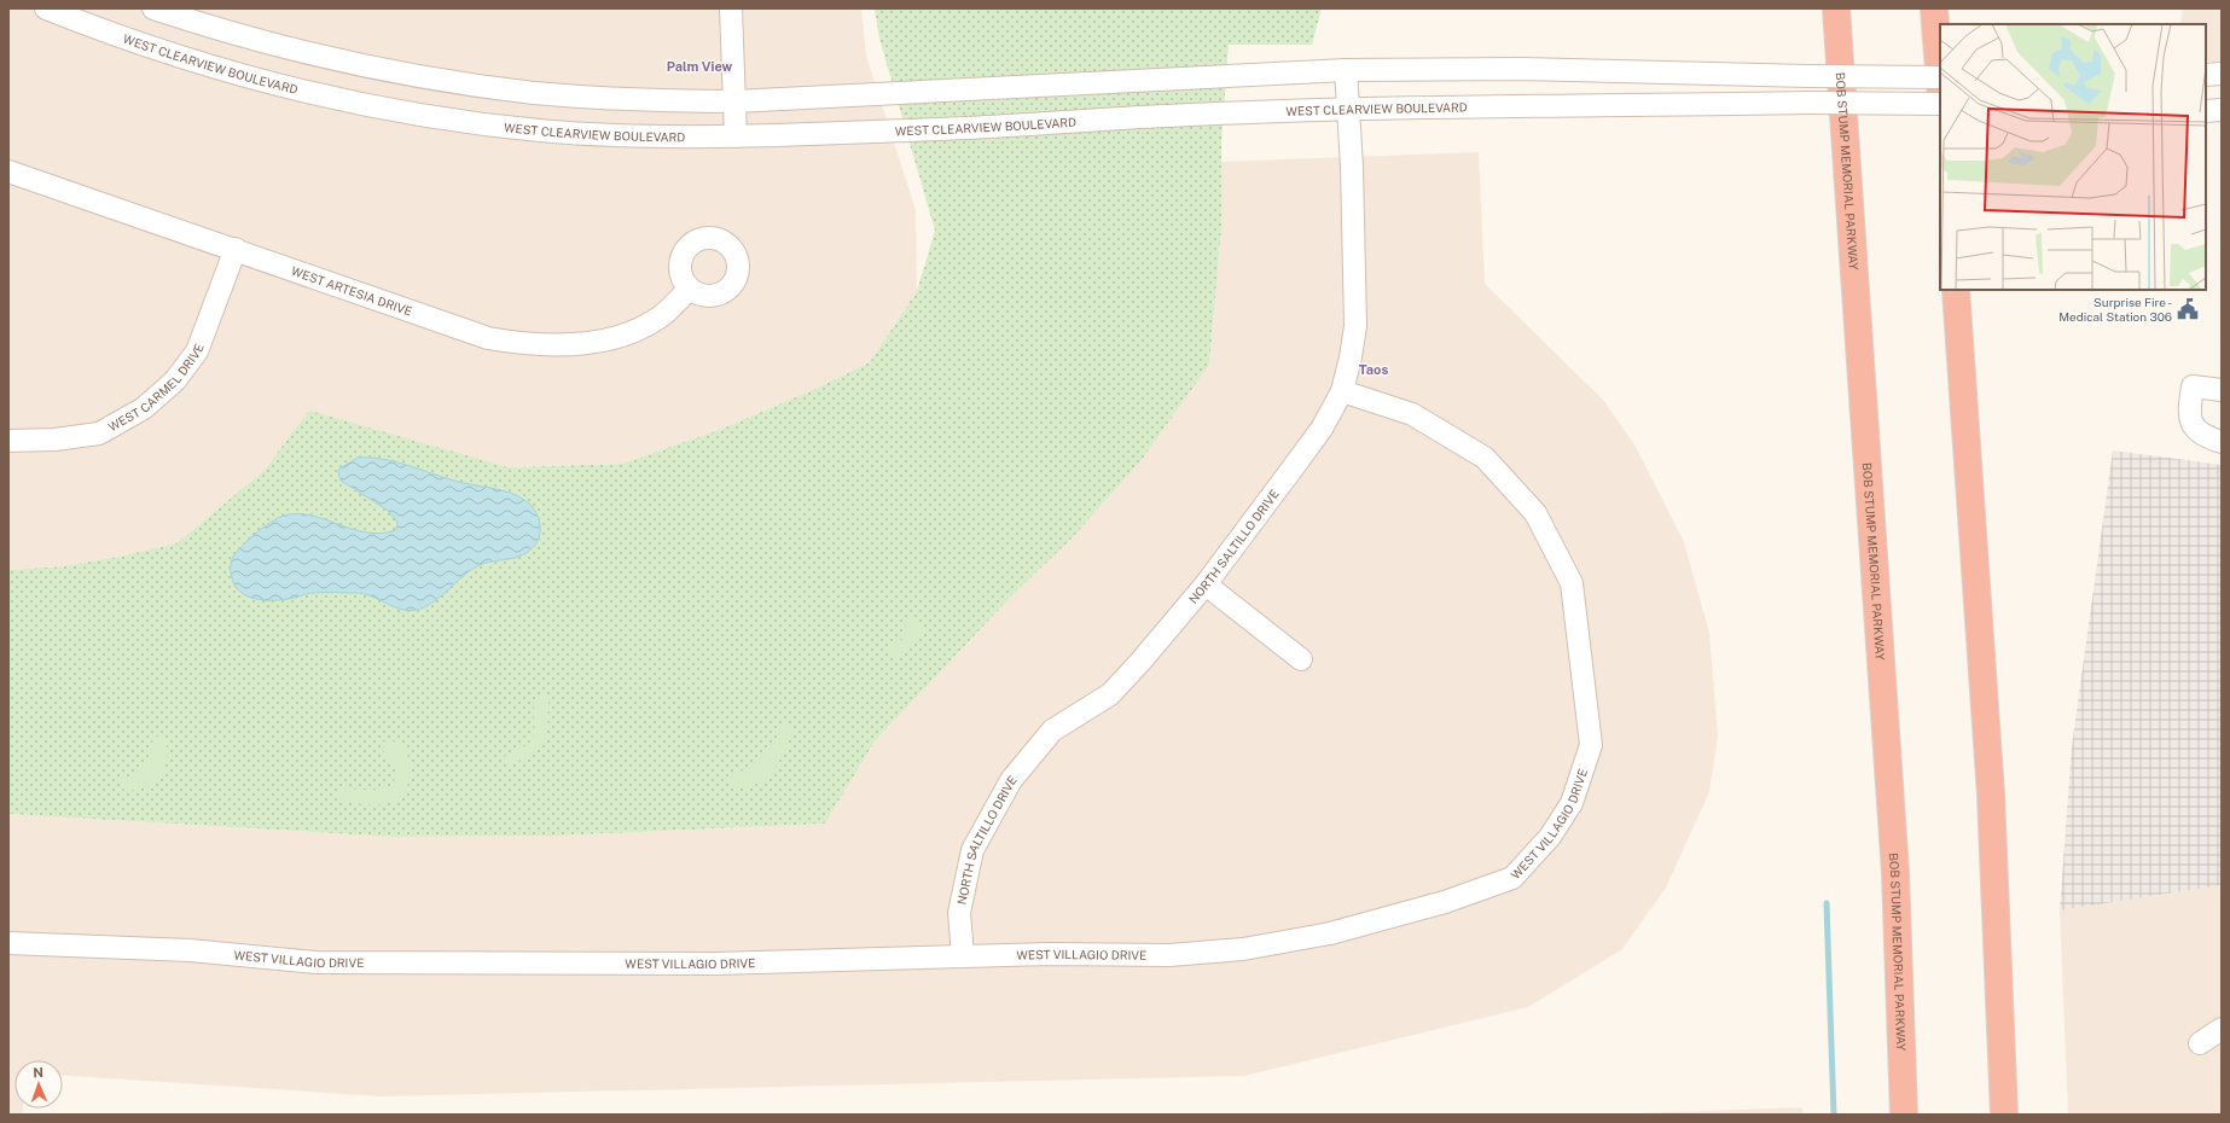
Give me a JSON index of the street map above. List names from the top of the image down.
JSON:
{
  "streets": {
    "highway": ["BOB STUMP MEMORIAL PARKWAY"],
    "street": [
      "WEST CLEARVIEW BOULEVARD",
      "WEST ARTESIA DRIVE",
      "WEST CARMEL DRIVE",
      "NORTH SALTILLO DRIVE",
      "WEST VILLAGIO DRIVE"
    ]
  },
  "crossings": [
    ["WEST CLEARVIEW BOULEVARD", "NORTH SALTILLO DRIVE"],
    ["WEST ARTESIA DRIVE", "WEST CARMEL DRIVE"],
    ["NORTH SALTILLO DRIVE", "WEST VILLAGIO DRIVE"]
  ],
  "districts": ["Palm View", "Taos"],
  "places": {
    "public building": ["Surprise Fire - Medical Station 306"]
  },
  "north": "top"
}
